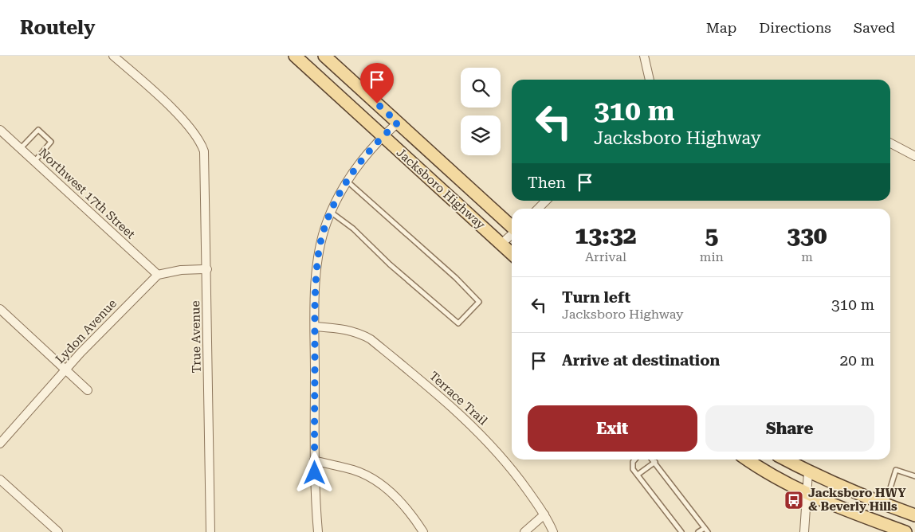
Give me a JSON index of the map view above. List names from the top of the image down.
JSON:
{
  "streets": {
    "main road": ["Jacksboro Highway"],
    "street": [
      "Northwest 17th Street",
      "Lydon Avenue",
      "True Avenue",
      "Terrace Trail"
    ]
  },
  "crossings": [
    ["Northwest 17th Street", "Lydon Avenue"]
  ],
  "places": {
    "bus stop": ["Jacksboro HWY & Beverly Hills"]
  },
  "page": {
    "header": "Routely",
    "nav": ["Map", "Directions", "Saved"],
    "turn": ["310 m", "Jacksboro Highway"],
    "then": "Then",
    "eta": [
      "13:32",
      "Arrival",
      "5",
      "min",
      "330",
      "m"
    ],
    "list": [
      {
        "name": "Turn left",
        "note": "Jacksboro Highway",
        "value": "310 m"
      },
      {
        "name": "Arrive at destination",
        "value": "20 m"
      }
    ],
    "buttons": ["Exit", "Share"]
  }
}
